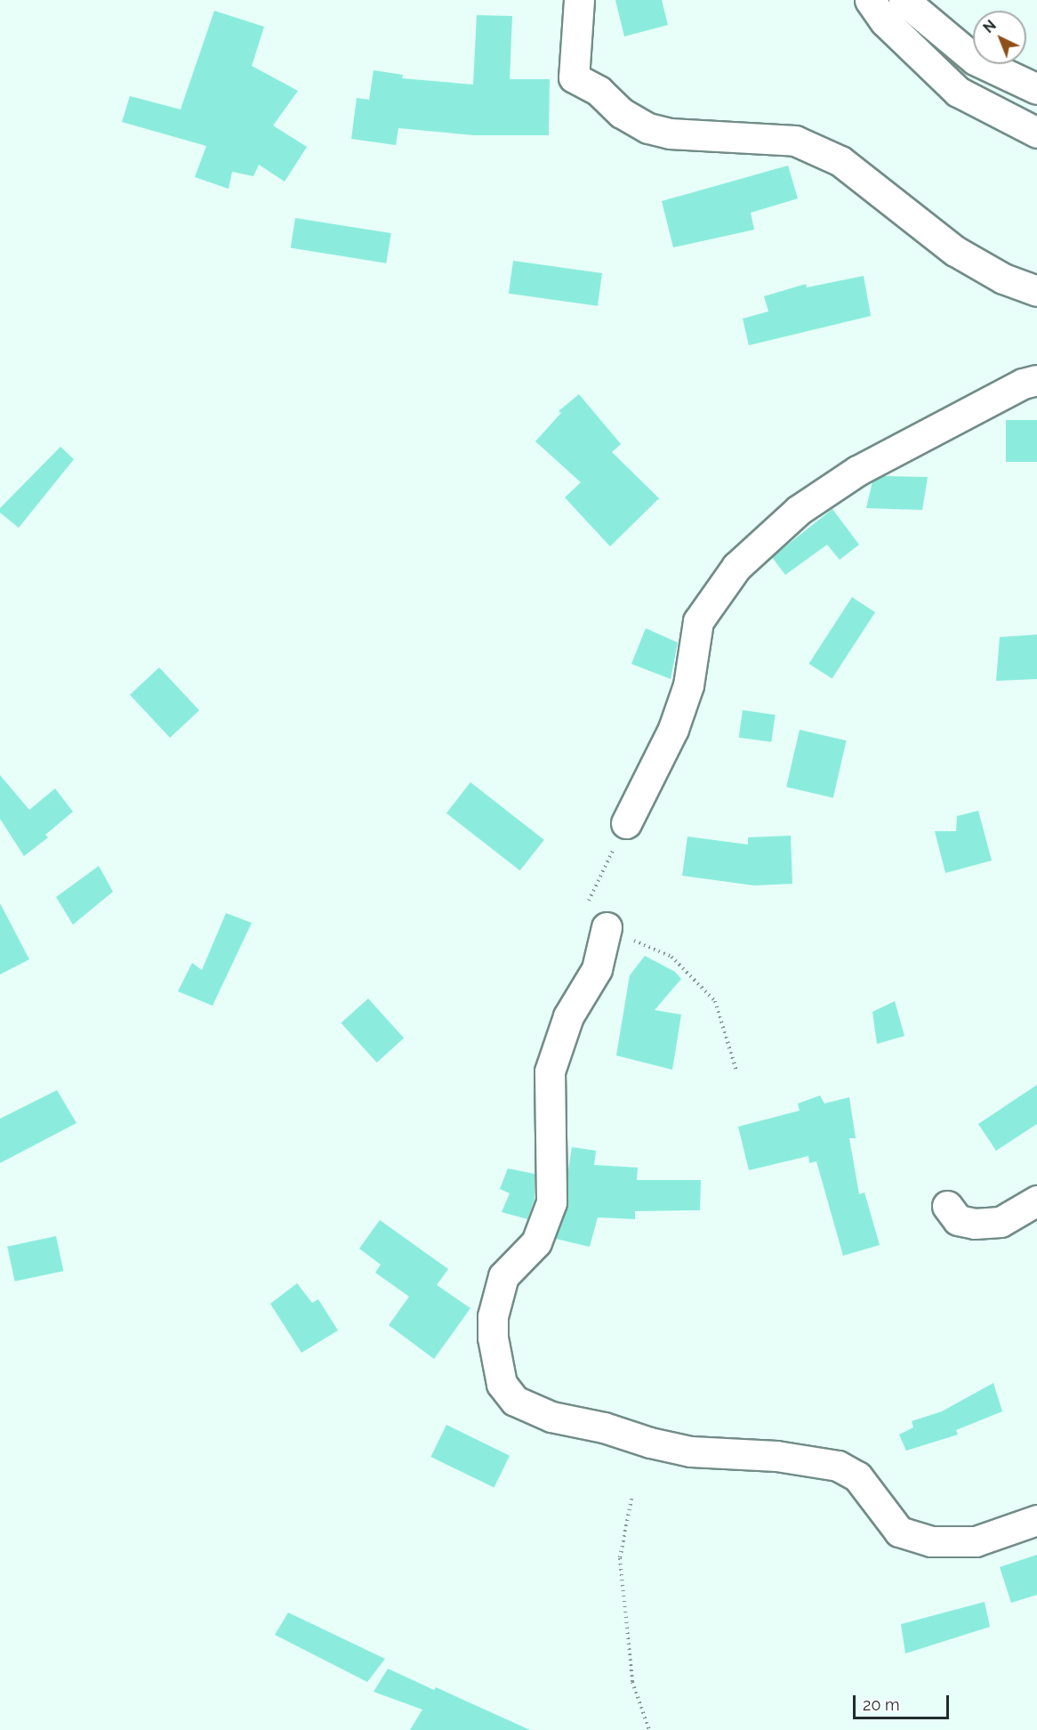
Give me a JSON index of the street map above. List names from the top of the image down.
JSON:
{
  "scale_bar": "20 m",
  "north": "top left"
}
